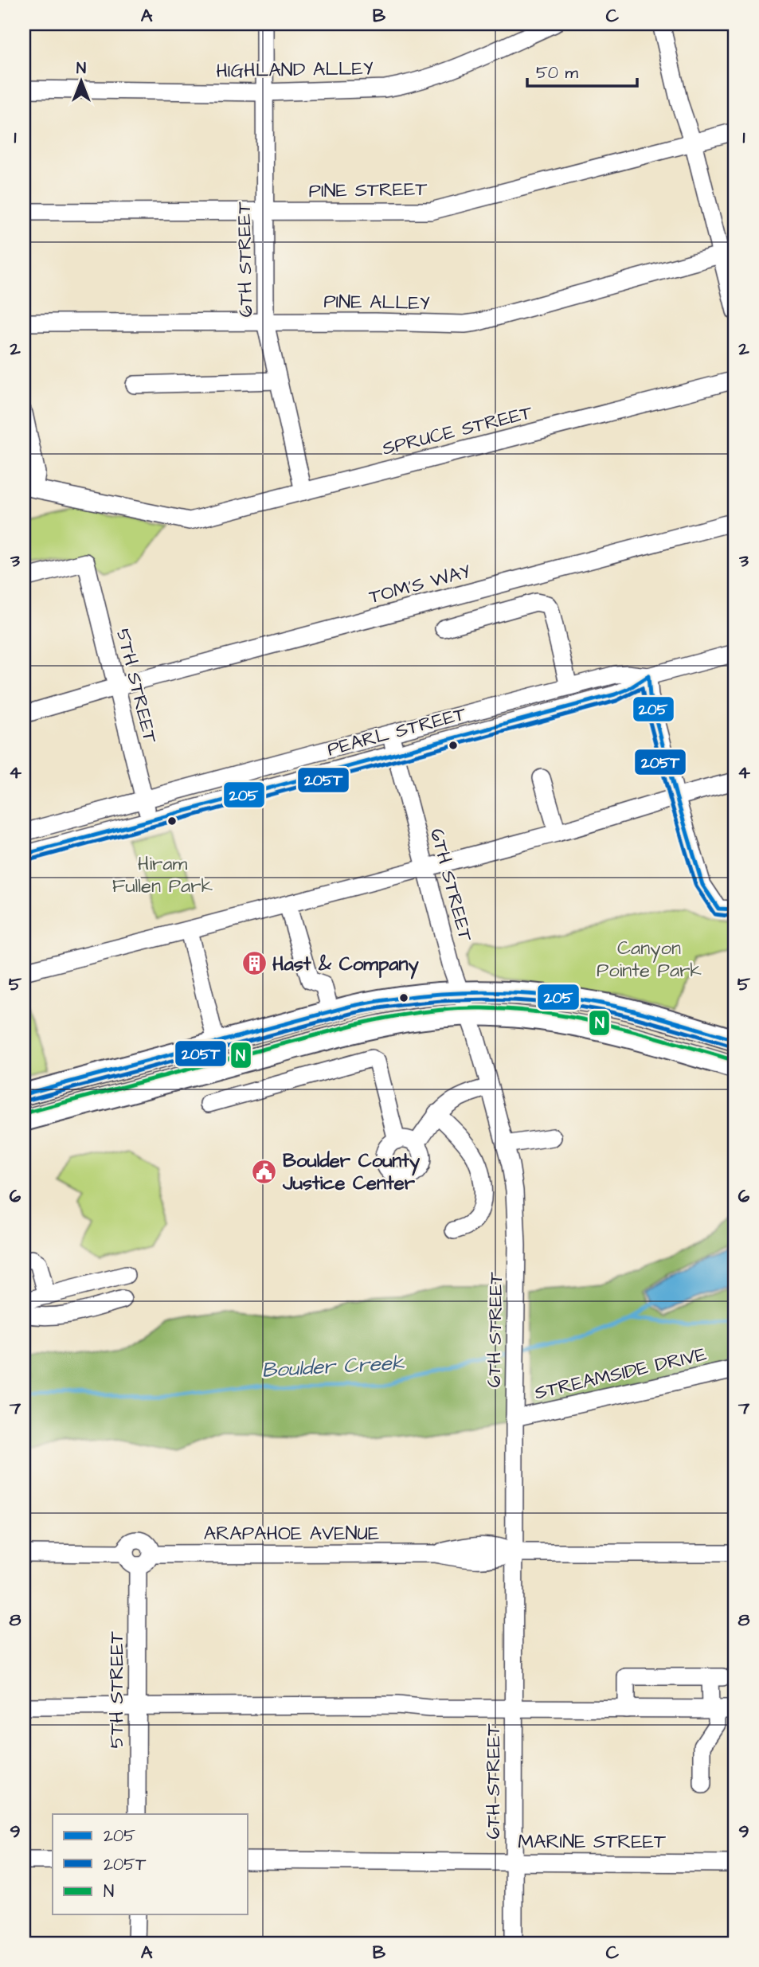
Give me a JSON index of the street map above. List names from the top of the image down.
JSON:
{
  "streets": {
    "street": [
      "HIGHLAND ALLEY",
      "PINE STREET",
      "6TH STREET",
      "PINE ALLEY",
      "SPRUCE STREET",
      "TOM'S WAY",
      "5TH STREET",
      "PEARL STREET",
      "STREAMSIDE DRIVE",
      "ARAPAHOE AVENUE",
      "MARINE STREET"
    ]
  },
  "crossings": [
    ["HIGHLAND ALLEY", "6TH STREET"],
    ["PINE STREET", "6TH STREET"],
    ["6TH STREET", "PINE ALLEY"],
    ["6TH STREET", "SPRUCE STREET"],
    ["6TH STREET", "PEARL STREET"],
    ["6TH STREET", "STREAMSIDE DRIVE"],
    ["6TH STREET", "ARAPAHOE AVENUE"],
    ["6TH STREET", "MARINE STREET"],
    ["TOM'S WAY", "5TH STREET"],
    ["5TH STREET", "PEARL STREET"],
    ["5TH STREET", "ARAPAHOE AVENUE"]
  ],
  "water": ["Boulder Creek"],
  "parks": ["Hiram Fullen Park", "Canyon Pointe Park"],
  "places": {
    "building": ["Hast & Company"],
    "public building": ["Boulder County Justice Center"]
  },
  "lines": ["transit line 205", "transit line 205T", "transit line N"],
  "legend": ["205", "205T", "N"],
  "scale_bar": "50 m",
  "north": "top",
  "grid": {
    "columns": ["A", "B", "C"],
    "rows": [
      "1",
      "2",
      "3",
      "4",
      "5",
      "6",
      "7",
      "8",
      "9"
    ]
  }
}
